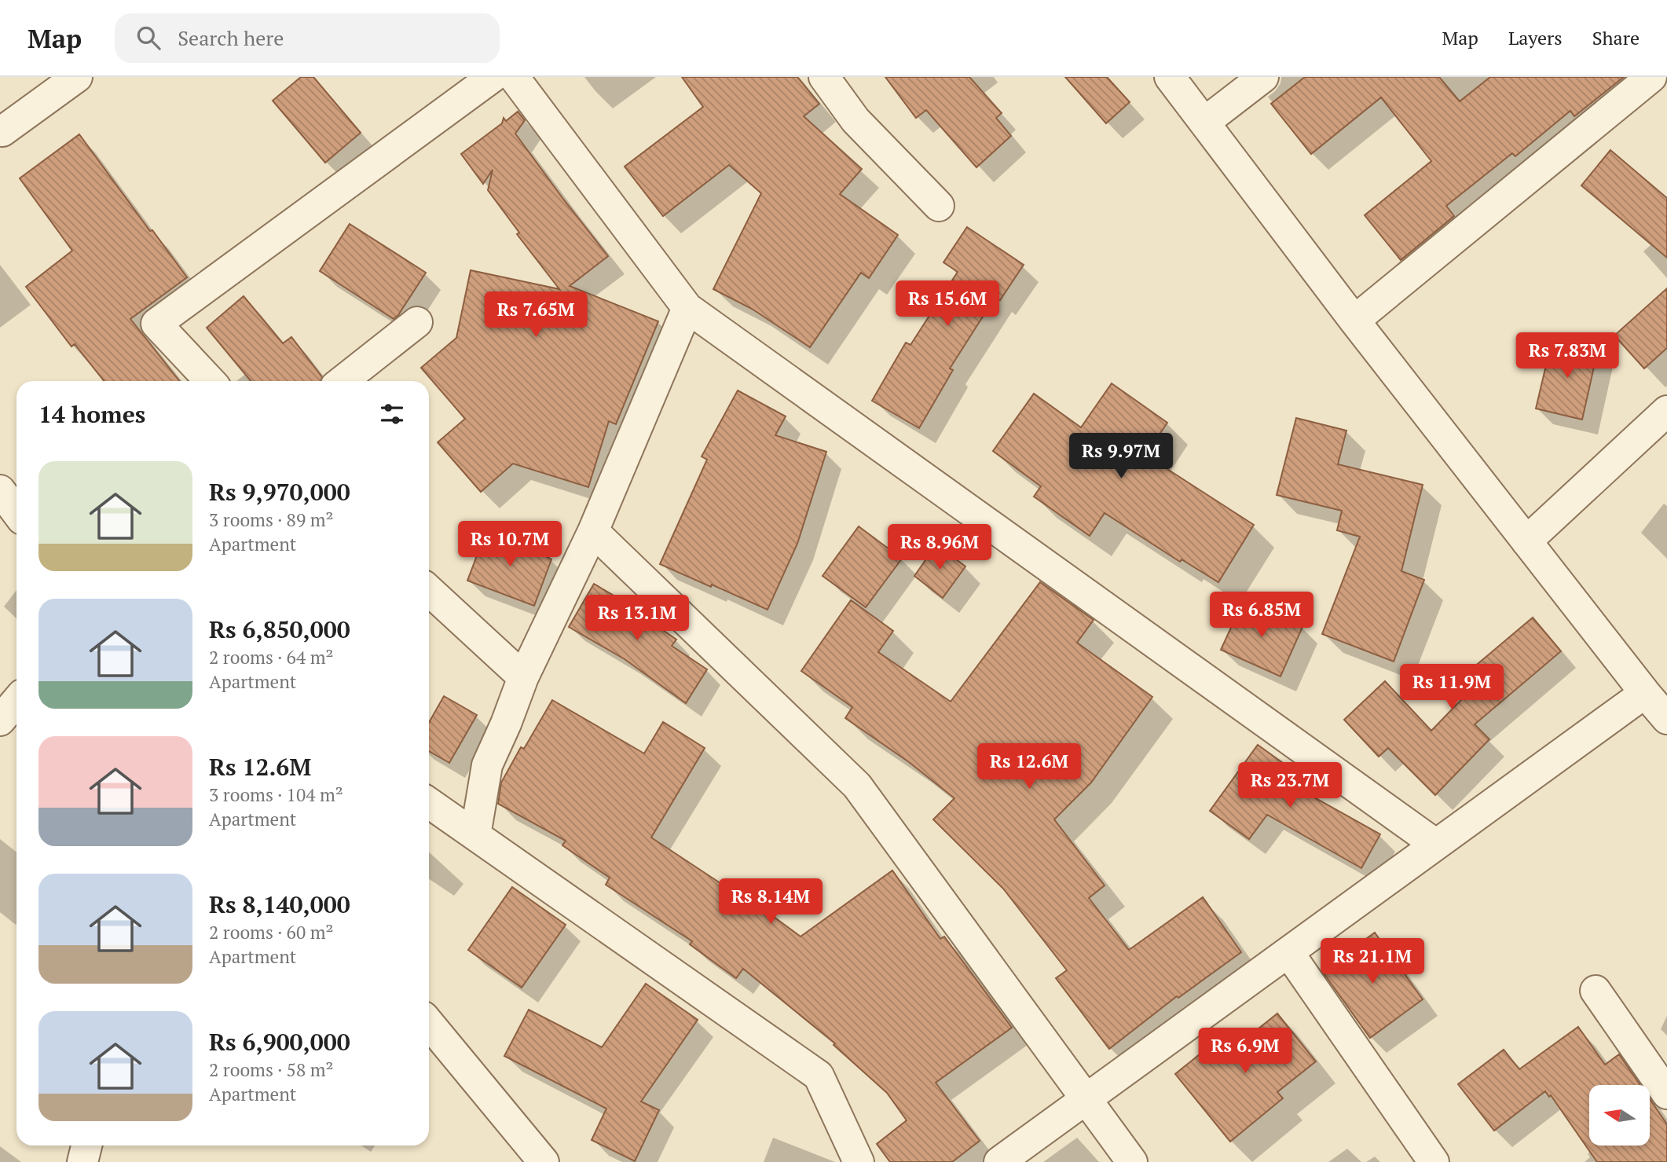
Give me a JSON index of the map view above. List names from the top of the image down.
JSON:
{
  "north": "left",
  "page": {
    "header": "Map",
    "search": "Search here",
    "nav": ["Map", "Layers", "Share"],
    "price": [
      "Rs 15.6M",
      "Rs 7.65M",
      "Rs 7.83M",
      "Rs 9.97M",
      "Rs 10.7M",
      "Rs 8.96M",
      "Rs 6.85M",
      "Rs 13.1M",
      "Rs 11.9M",
      "Rs 12.6M",
      "Rs 23.7M",
      "Rs 8.14M",
      "Rs 21.1M",
      "Rs 6.9M"
    ],
    "heading": "14 homes",
    "list": [
      {
        "name": "Rs 9,970,000",
        "note": "3 rooms · 89 m² · Apartment"
      },
      {
        "name": "Rs 6,850,000",
        "note": "2 rooms · 64 m² · Apartment"
      },
      {
        "name": "Rs 12.6M",
        "note": "3 rooms · 104 m² · Apartment"
      },
      {
        "name": "Rs 8,140,000",
        "note": "2 rooms · 60 m² · Apartment"
      },
      {
        "name": "Rs 6,900,000",
        "note": "2 rooms · 58 m² · Apartment"
      }
    ]
  }
}
